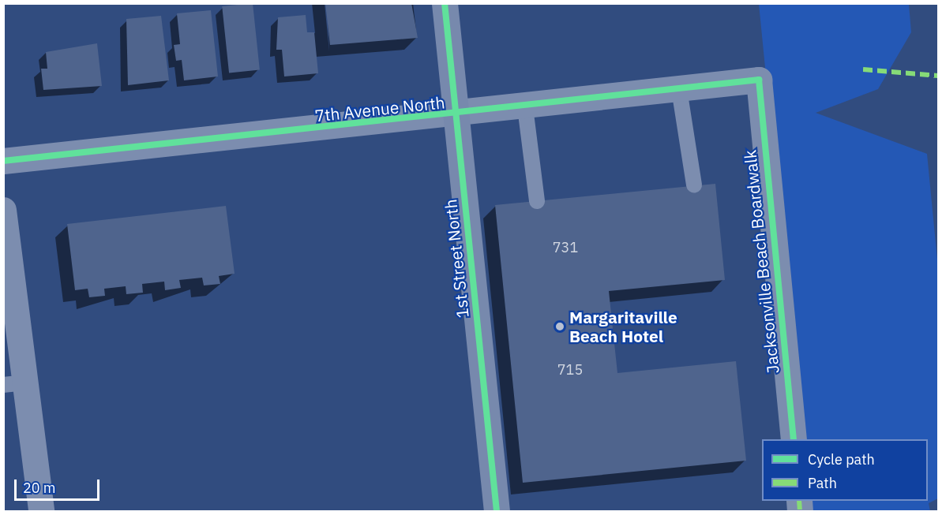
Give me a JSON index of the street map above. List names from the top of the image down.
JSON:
{
  "streets": {
    "street": ["7th Avenue North", "1st Street North", "Jacksonville Beach Boardwalk"]
  },
  "crossings": [
    ["7th Avenue North", "1st Street North"],
    ["7th Avenue North", "Jacksonville Beach Boardwalk"]
  ],
  "places": ["Margaritaville Beach Hotel"],
  "house_numbers": ["731", "715"],
  "legend": ["Cycle path", "Path"],
  "scale_bar": "20 m"
}
